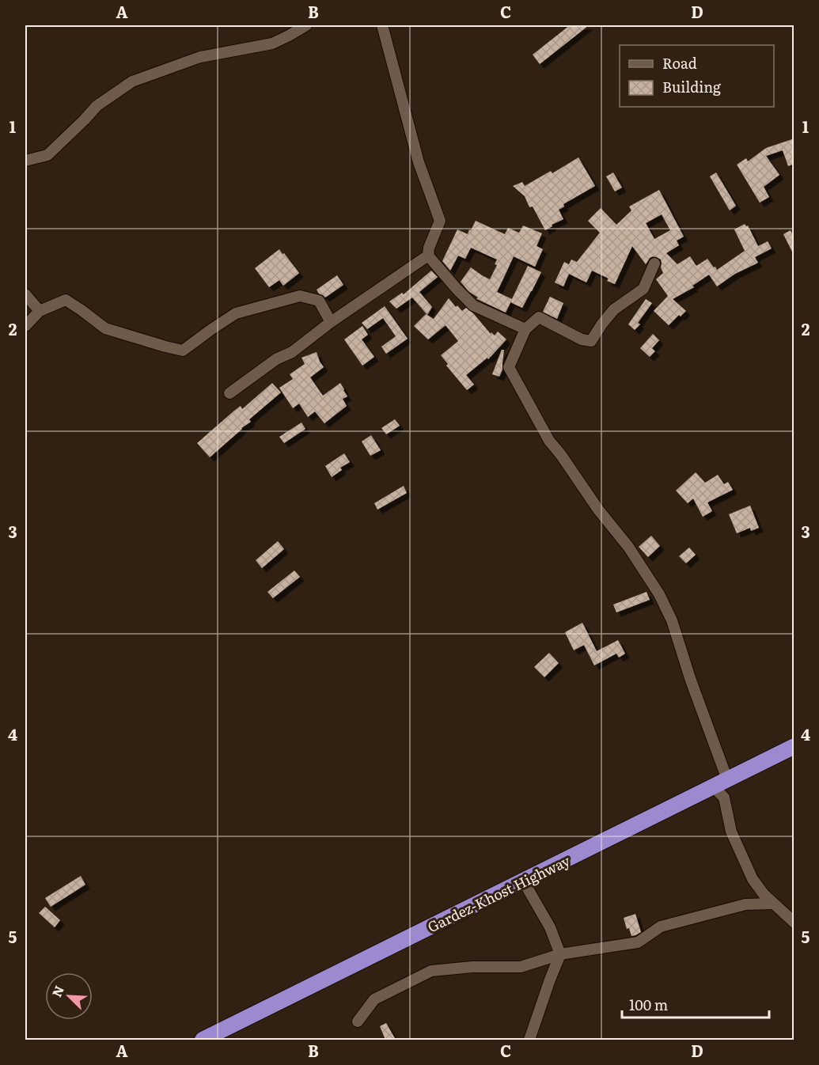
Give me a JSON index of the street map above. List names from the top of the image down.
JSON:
{
  "streets": {
    "highway": ["Gardez-Khost Highway"]
  },
  "legend": ["Road", "Building"],
  "scale_bar": "100 m",
  "north": "top left",
  "grid": {
    "columns": [
      "A",
      "B",
      "C",
      "D"
    ],
    "rows": [
      "1",
      "2",
      "3",
      "4",
      "5"
    ]
  }
}
